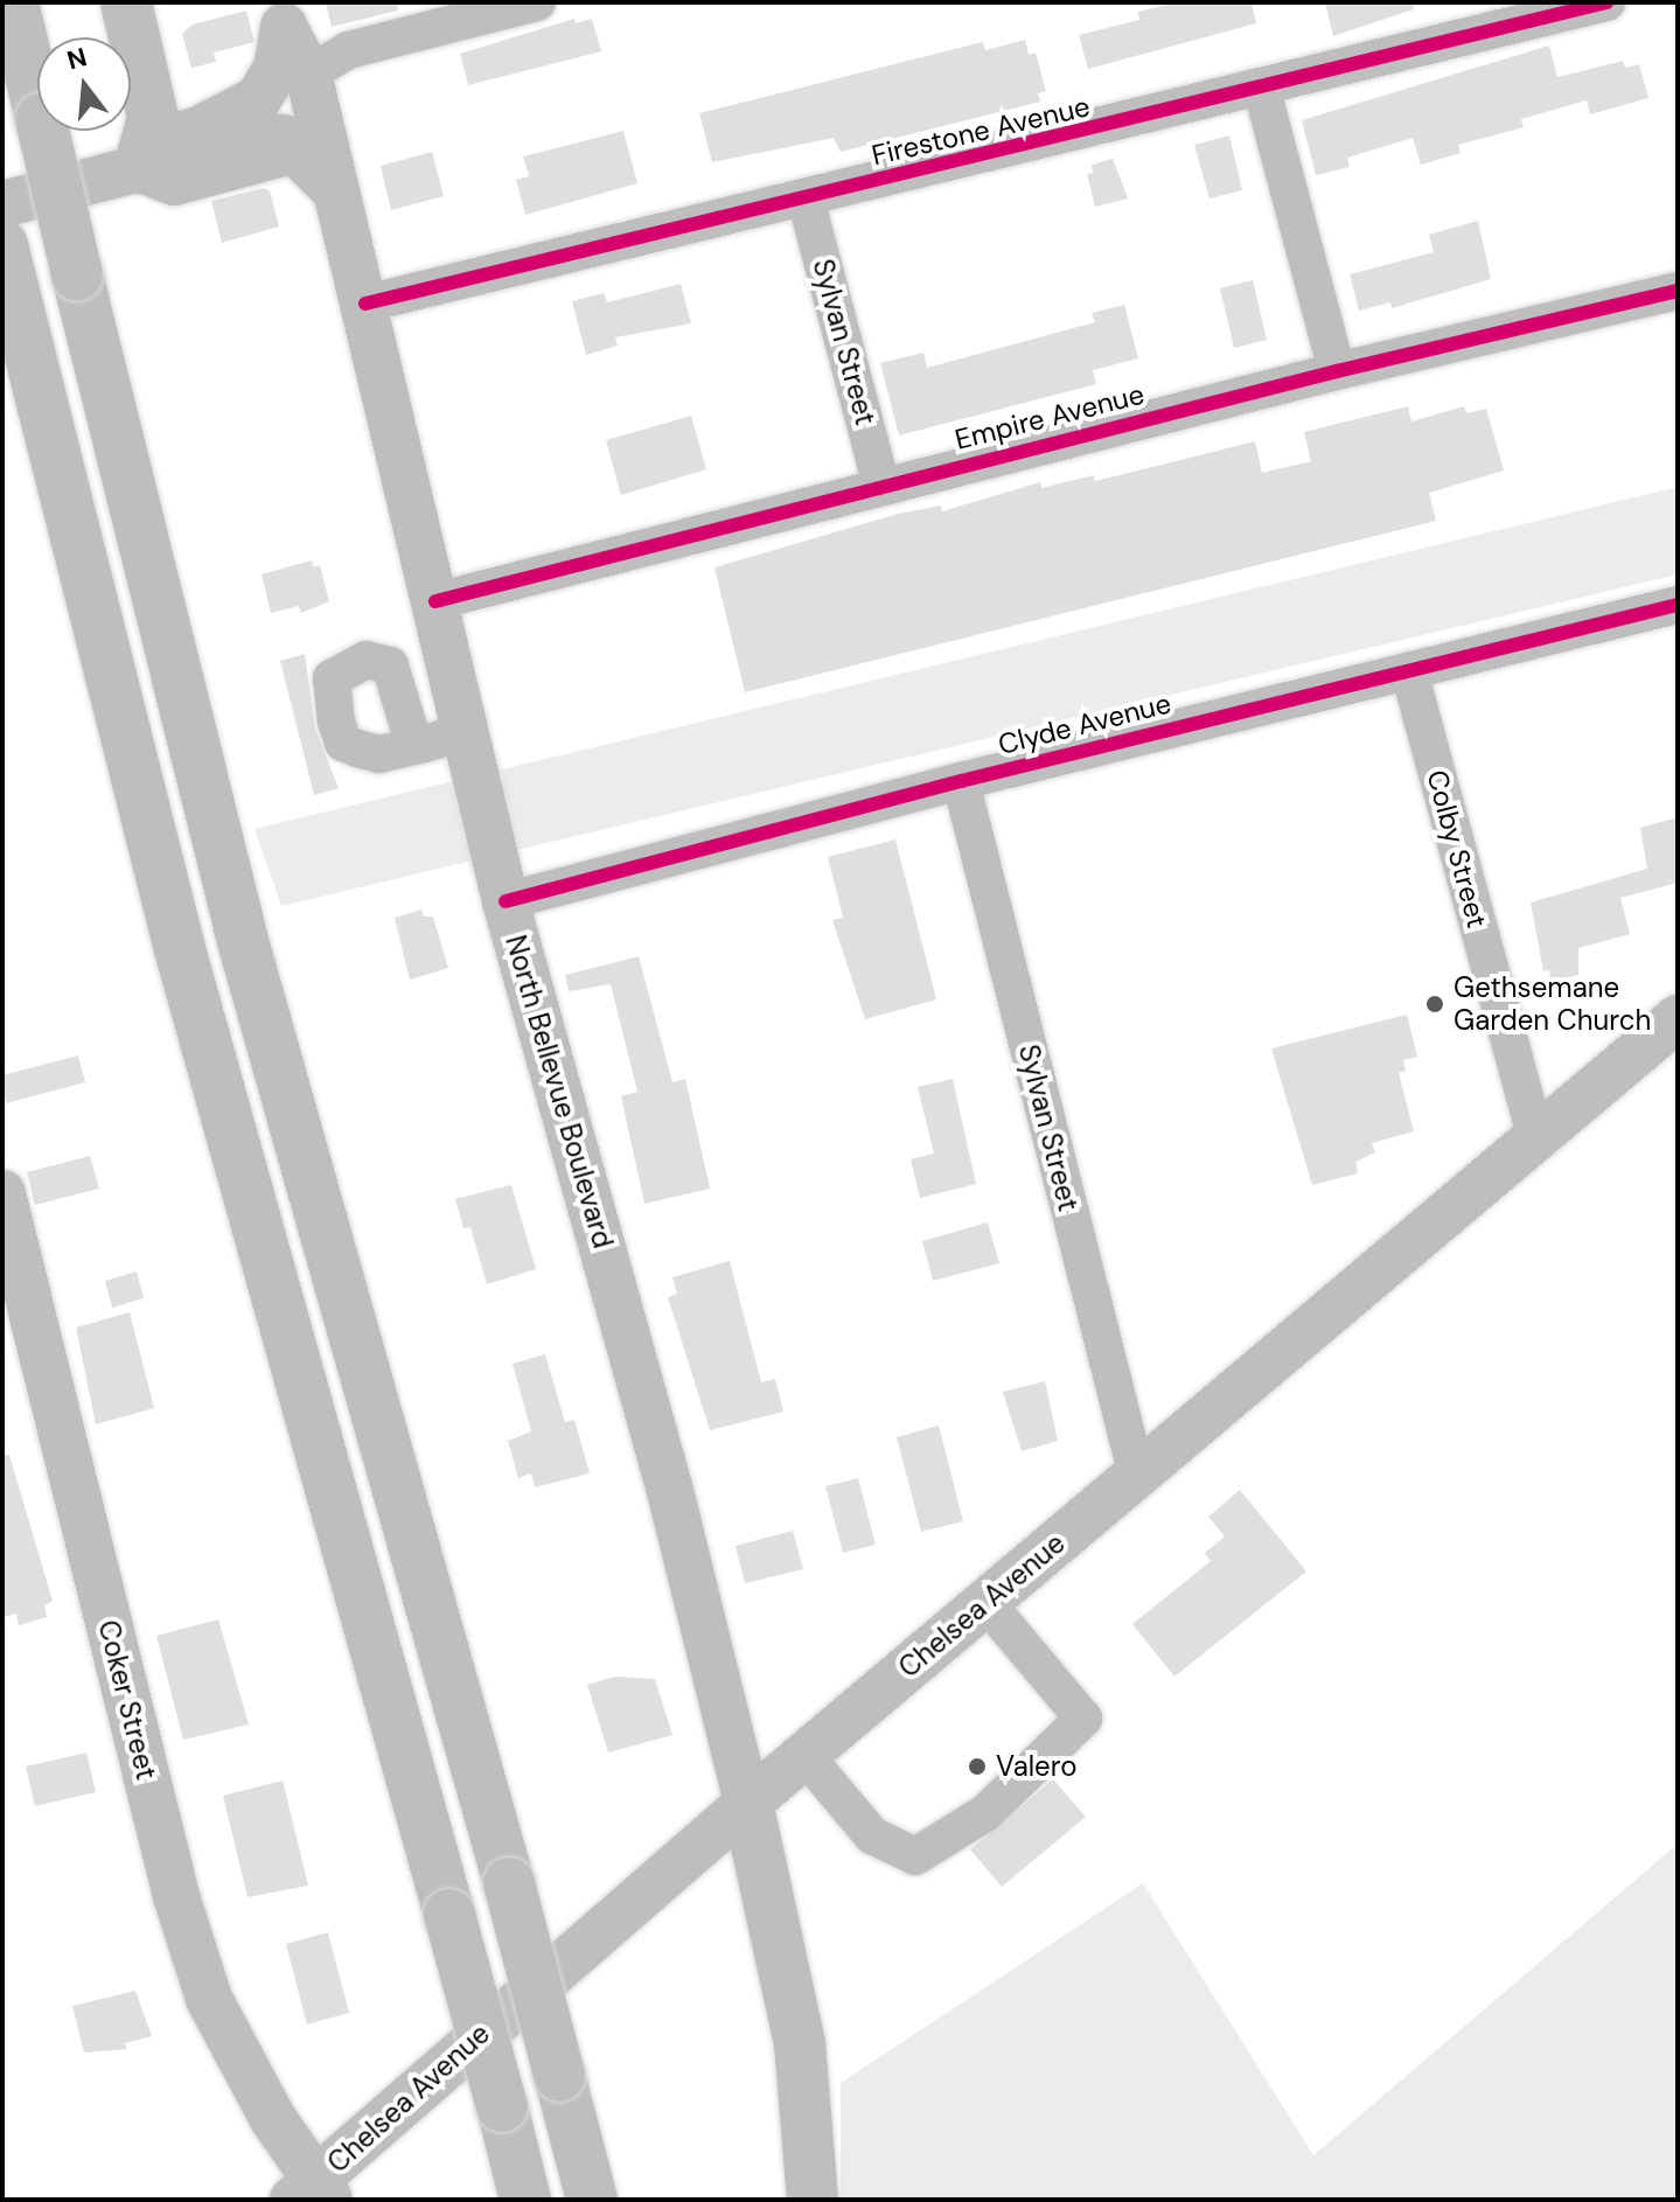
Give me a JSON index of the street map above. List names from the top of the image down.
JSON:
{
  "streets": {
    "main road": ["North Bellevue Boulevard", "Chelsea Avenue", "Coker Street"],
    "street": [
      "Firestone Avenue",
      "Sylvan Street",
      "Empire Avenue",
      "Clyde Avenue",
      "Colby Street"
    ]
  },
  "crossings": [
    ["Firestone Avenue", "Sylvan Street"],
    ["Firestone Avenue", "North Bellevue Boulevard"],
    ["Sylvan Street", "Empire Avenue"],
    ["Sylvan Street", "Clyde Avenue"],
    ["Sylvan Street", "Chelsea Avenue"],
    ["Empire Avenue", "North Bellevue Boulevard"],
    ["Clyde Avenue", "Colby Street"],
    ["Clyde Avenue", "North Bellevue Boulevard"],
    ["Colby Street", "Chelsea Avenue"],
    ["North Bellevue Boulevard", "Chelsea Avenue"],
    ["Chelsea Avenue", "Coker Street"]
  ],
  "places": ["Gethsemane Garden Church", "Valero"],
  "north": "top"
}
